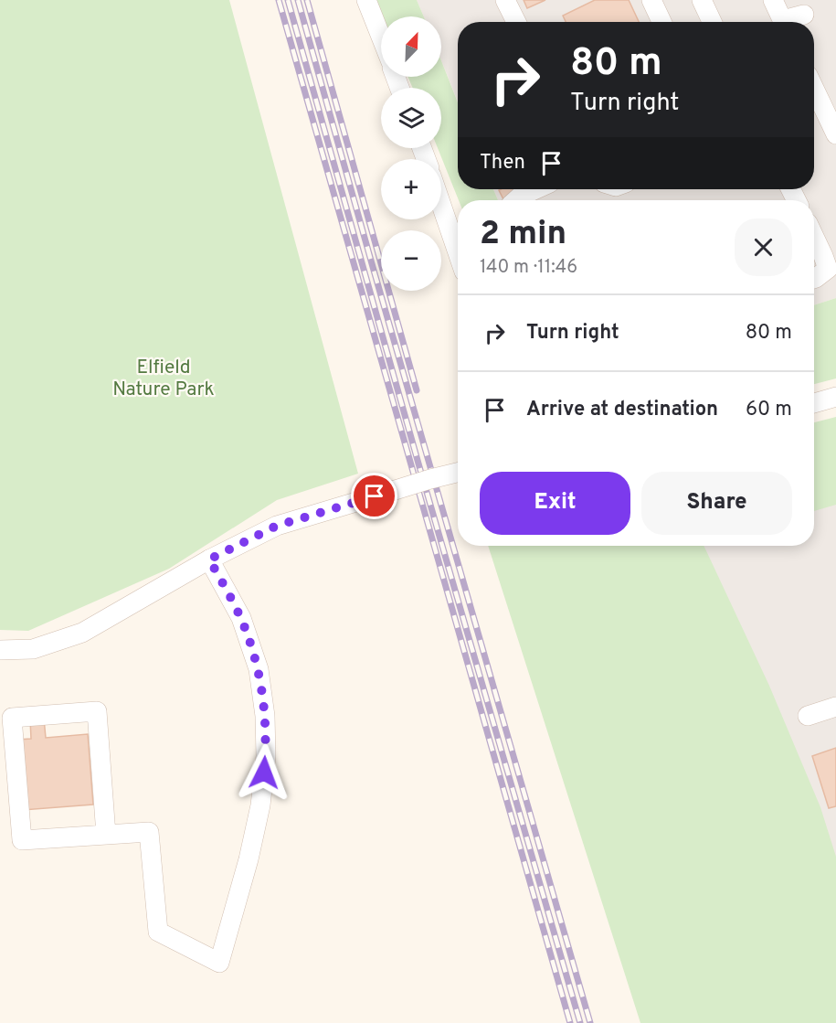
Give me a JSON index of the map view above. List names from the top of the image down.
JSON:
{
  "parks": ["Elfield Nature Park"],
  "north": "top right",
  "page": {
    "map_buttons": ["+", "−"],
    "turn": ["80 m", "Turn right"],
    "then": "Then",
    "heading": ["2 min", "140 m · 11:46"],
    "list": [
      {
        "name": "Turn right",
        "value": "80 m"
      },
      {
        "name": "Arrive at destination",
        "value": "60 m"
      }
    ],
    "buttons": ["Exit", "Share"]
  }
}
